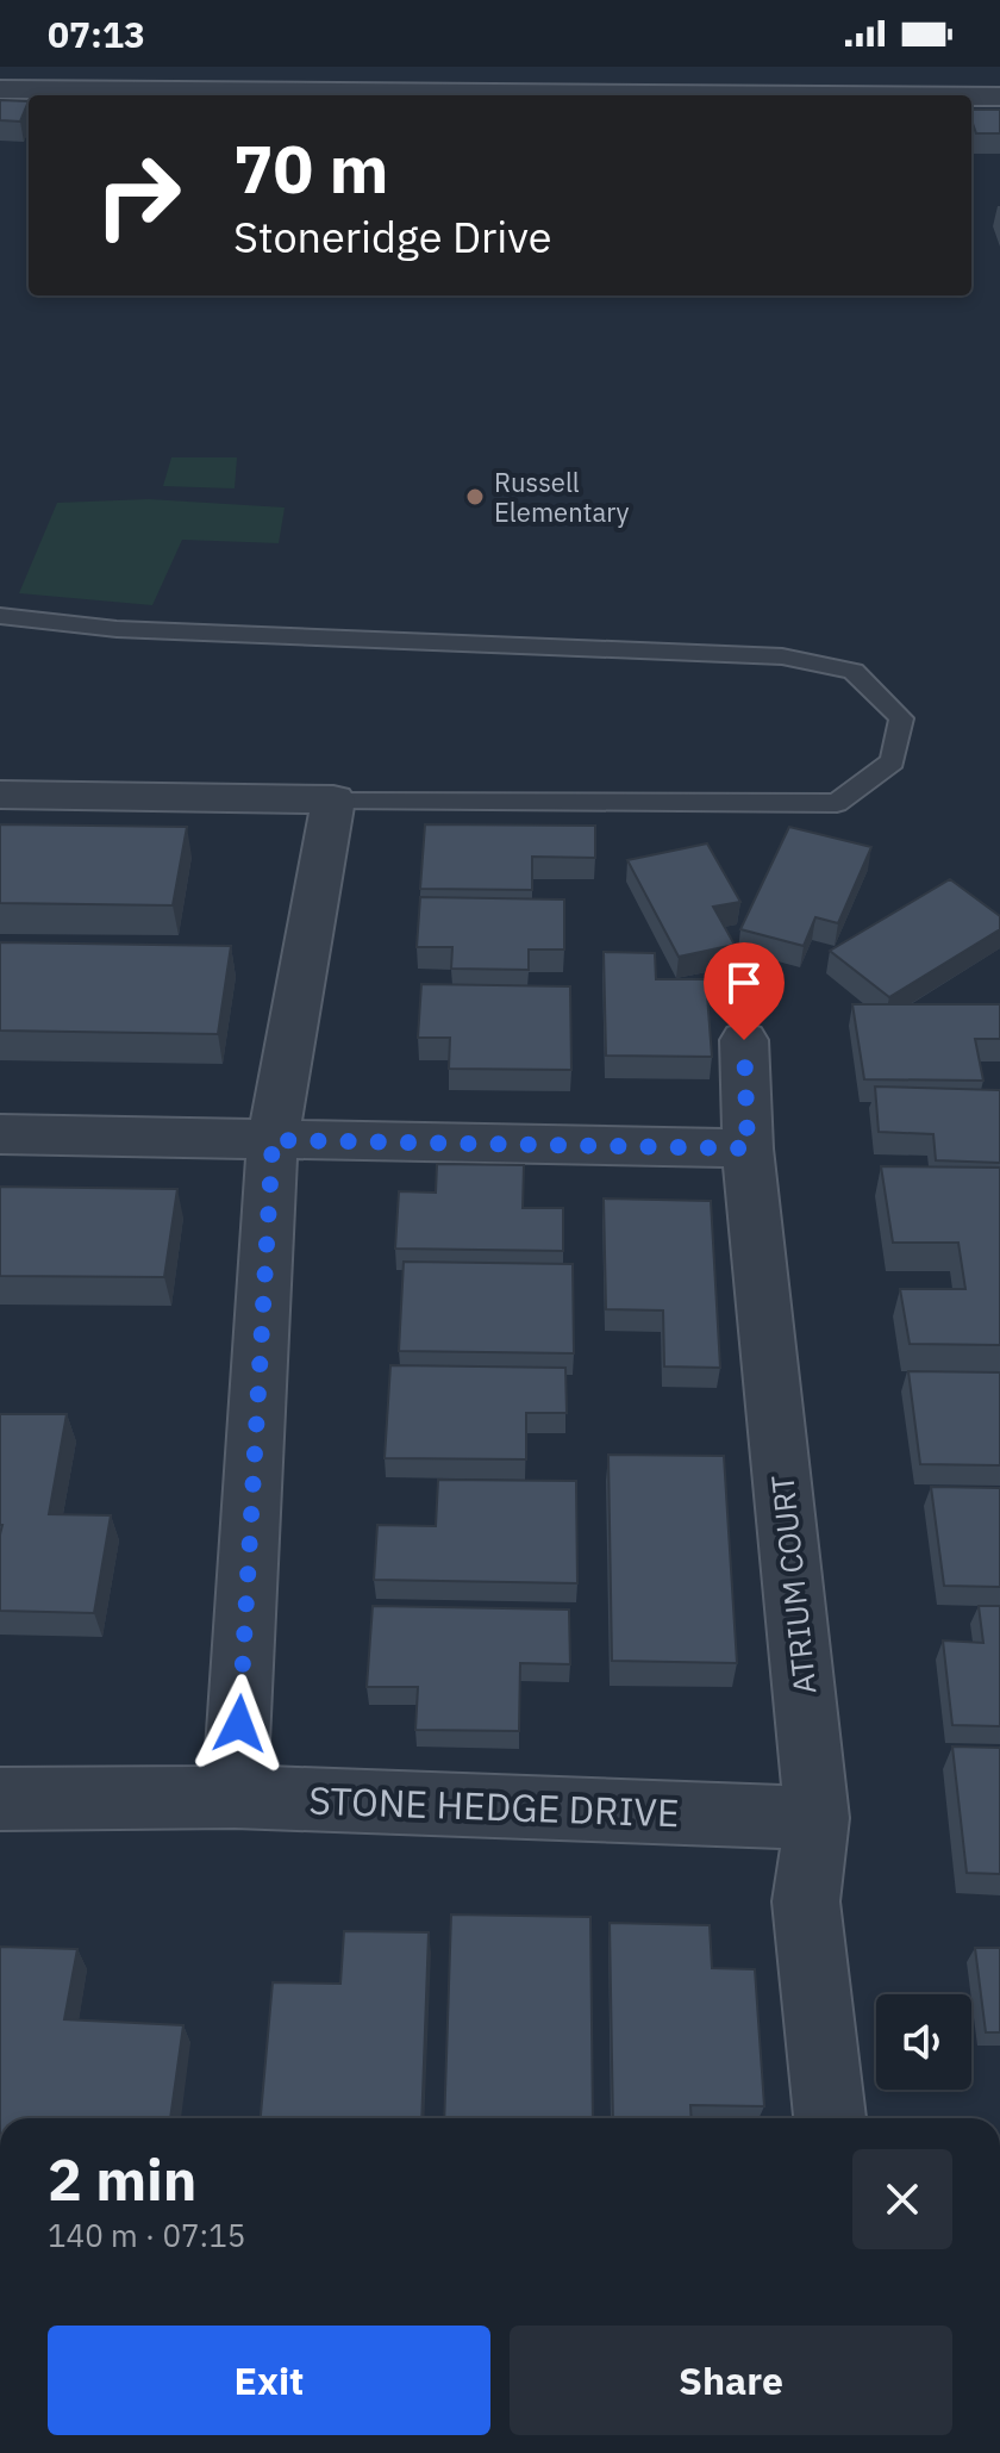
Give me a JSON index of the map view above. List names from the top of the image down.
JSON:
{
  "streets": {
    "street": ["ATRIUM COURT", "STONE HEDGE DRIVE"]
  },
  "crossings": [
    ["ATRIUM COURT", "STONE HEDGE DRIVE"]
  ],
  "places": ["Russell Elementary"],
  "page": {
    "status": "07:13",
    "turn": ["70 m", "Stoneridge Drive"],
    "heading": ["2 min", "140 m · 07:15"],
    "buttons": ["Exit", "Share"]
  }
}
